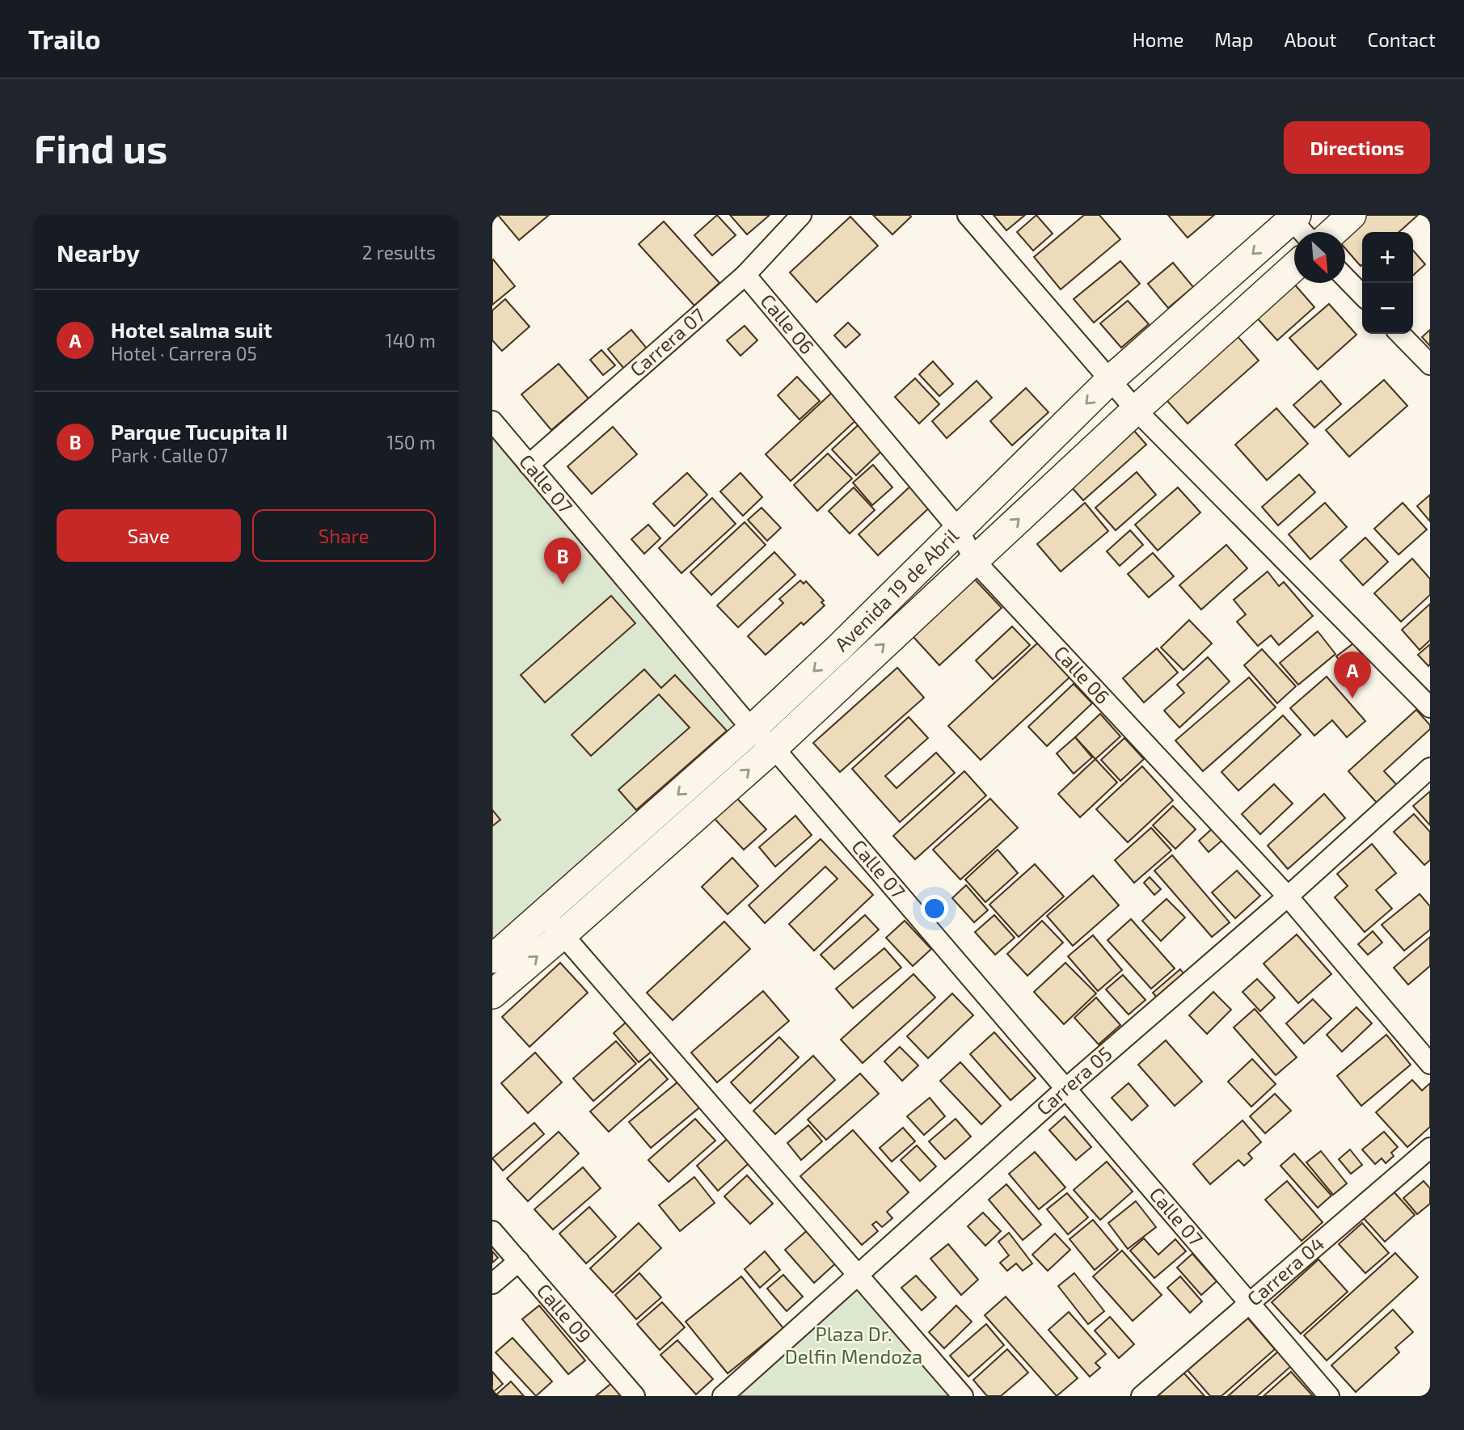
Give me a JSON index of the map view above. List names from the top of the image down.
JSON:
{
  "streets": {
    "street": [
      "Calle 06",
      "Carrera 07",
      "Calle 07",
      "Avenida 19 de Abril",
      "Carrera 05",
      "Carrera 04",
      "Calle 09"
    ]
  },
  "crossings": [
    ["Calle 06", "Carrera 07"],
    ["Calle 06", "Avenida 19 de Abril"],
    ["Calle 06", "Carrera 05"],
    ["Carrera 07", "Calle 07"],
    ["Calle 07", "Avenida 19 de Abril"],
    ["Calle 07", "Carrera 05"],
    ["Calle 07", "Carrera 04"]
  ],
  "parks": ["Plaza Dr. Delfin Mendoza"],
  "north": "bottom right",
  "page": {
    "header": "Trailo",
    "nav": [
      "Home",
      "Map",
      "About",
      "Contact"
    ],
    "buttons": [
      "Directions",
      ["Save", "Share"]
    ],
    "title": "Find us",
    "heading": ["Nearby", "2 results"],
    "map_buttons": ["+", "−"],
    "list": [
      {
        "mark": "A",
        "name": "Hotel salma suit",
        "note": "Hotel · Carrera 05",
        "value": "140 m"
      },
      {
        "mark": "B",
        "name": "Parque Tucupita II",
        "note": "Park · Calle 07",
        "value": "150 m"
      }
    ],
    "pins": ["B", "A"]
  }
}
